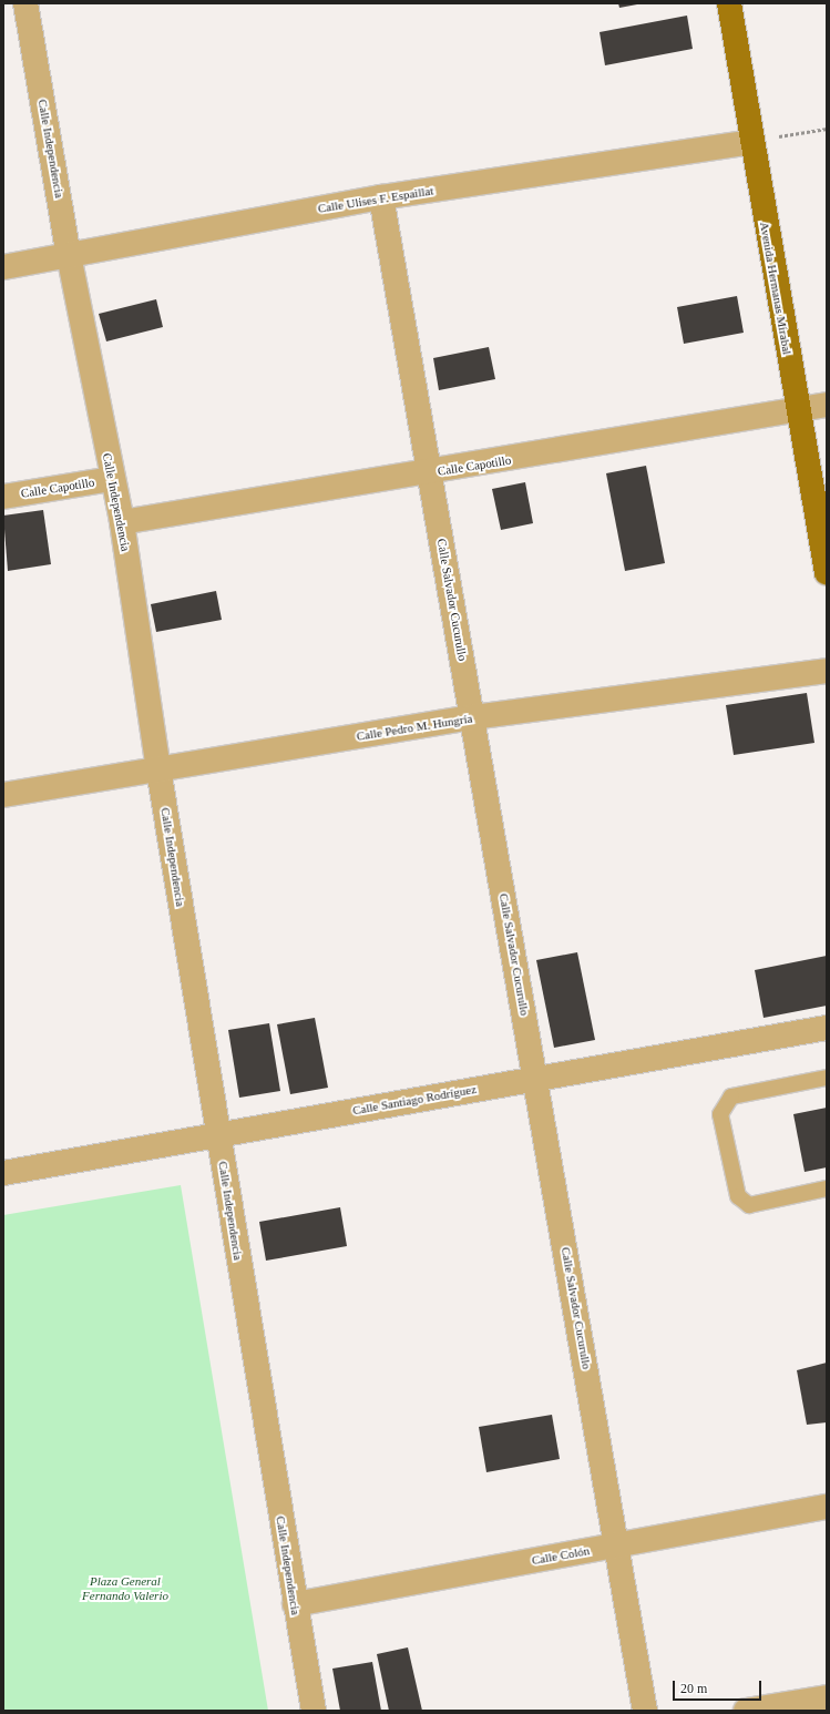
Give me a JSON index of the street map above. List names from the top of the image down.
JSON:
{
  "streets": {
    "main road": ["Avenida Hermanas Mirabal"],
    "street": [
      "Calle Independencia",
      "Calle Ulises F. Espaillat",
      "Calle Capotillo",
      "Calle Salvador Cucurullo",
      "Calle Pedro M. Hungría",
      "Calle Santiago Rodríguez",
      "Calle Colón"
    ]
  },
  "crossings": [
    ["Calle Independencia", "Calle Ulises F. Espaillat"],
    ["Calle Independencia", "Calle Capotillo"],
    ["Calle Independencia", "Calle Pedro M. Hungría"],
    ["Calle Independencia", "Calle Santiago Rodríguez"],
    ["Calle Independencia", "Calle Colón"],
    ["Calle Ulises F. Espaillat", "Avenida Hermanas Mirabal"],
    ["Calle Ulises F. Espaillat", "Calle Salvador Cucurullo"],
    ["Avenida Hermanas Mirabal", "Calle Capotillo"],
    ["Calle Capotillo", "Calle Salvador Cucurullo"],
    ["Calle Salvador Cucurullo", "Calle Pedro M. Hungría"],
    ["Calle Salvador Cucurullo", "Calle Santiago Rodríguez"],
    ["Calle Salvador Cucurullo", "Calle Colón"]
  ],
  "parks": ["Plaza General Fernando Valerio"],
  "scale_bar": "20 m"
}
